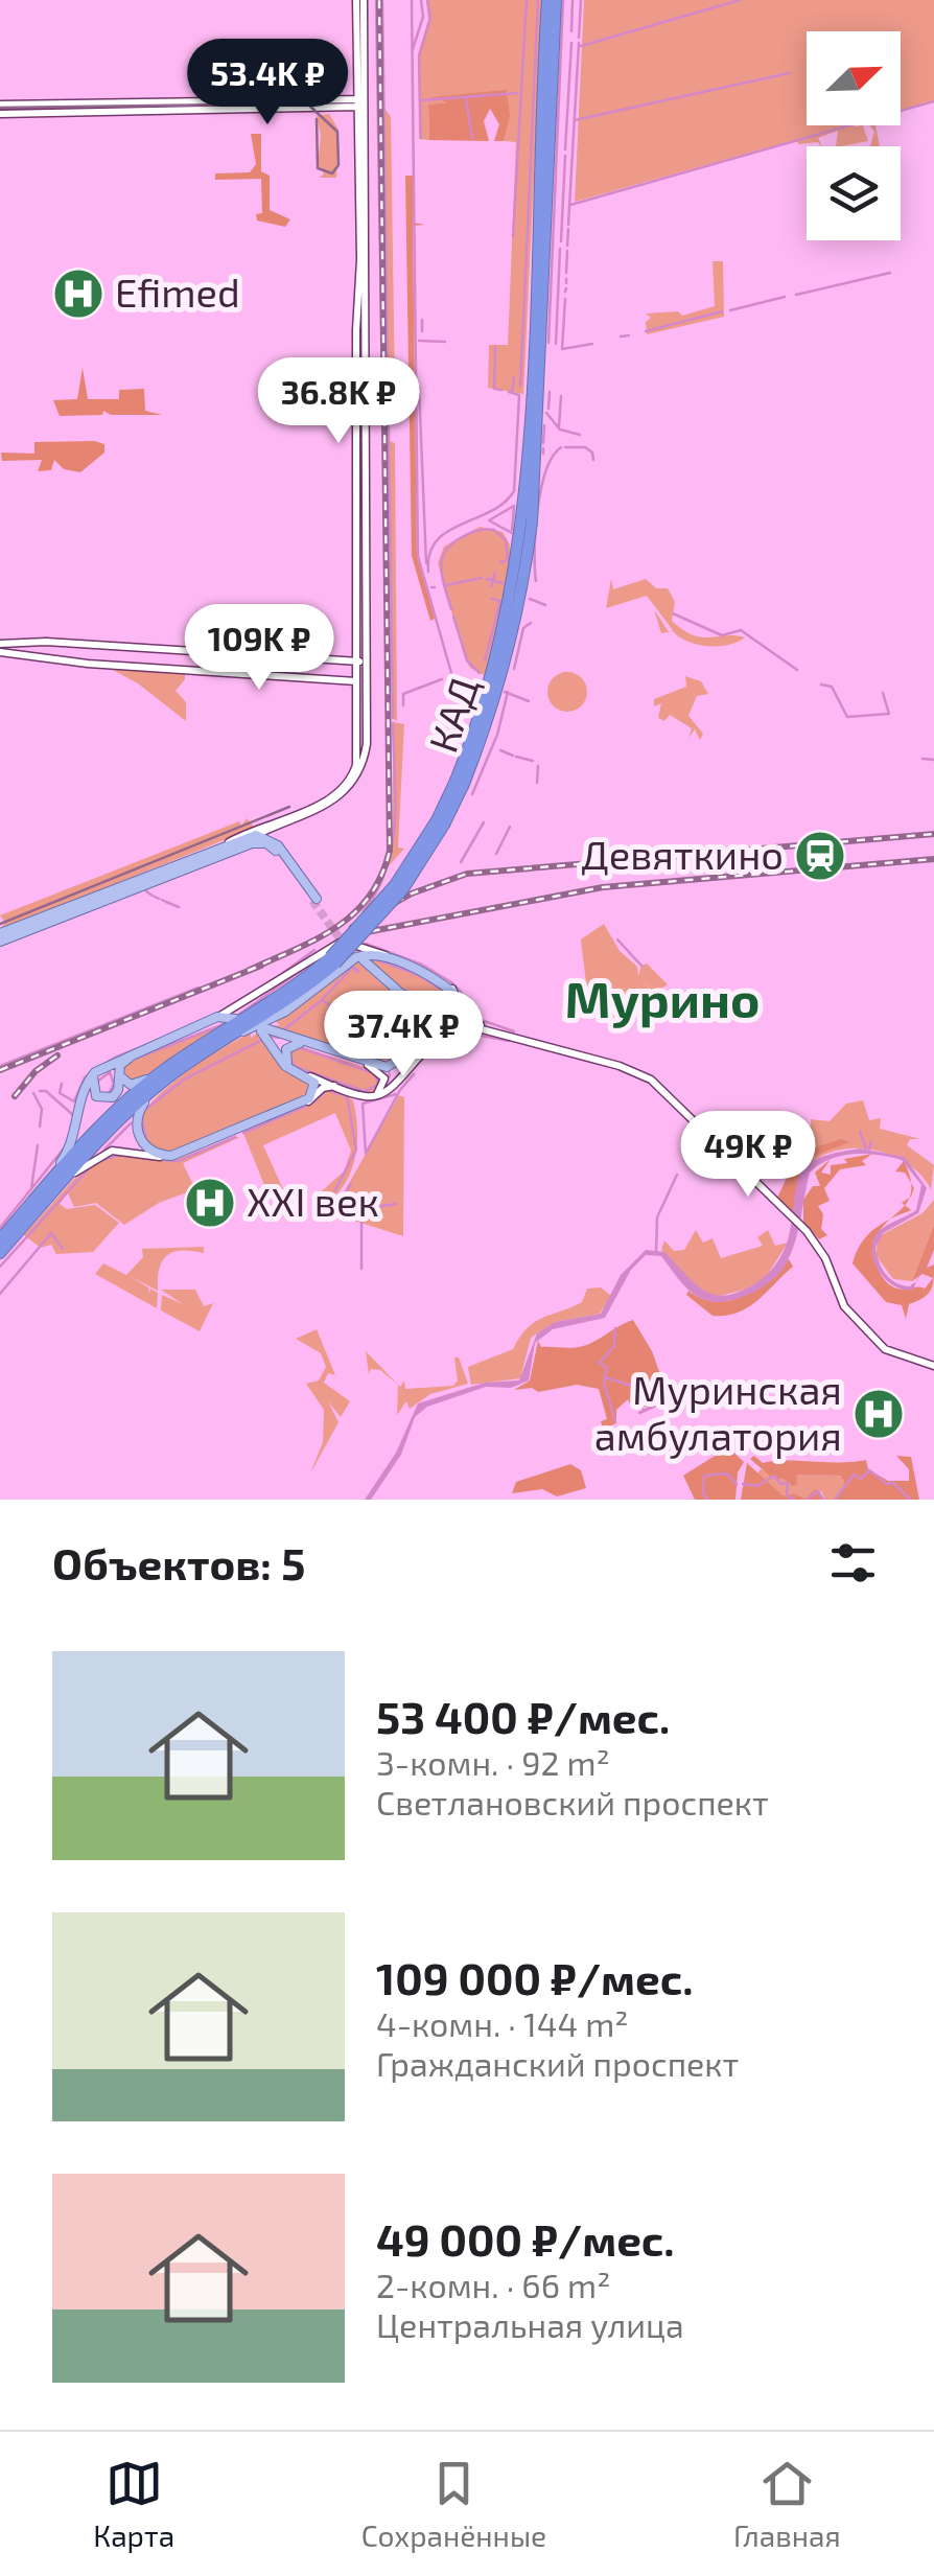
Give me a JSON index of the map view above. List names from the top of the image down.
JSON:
{
  "streets": {
    "highway": ["КАД"]
  },
  "districts": ["Мурино"],
  "places": {
    "hospital": ["Efimed", "XXI век", "Муринская амбулатория"],
    "station": ["Девяткино"]
  },
  "north": "top right",
  "page": {
    "price": [
      "53.4K ₽",
      "36.8K ₽",
      "109K ₽",
      "37.4K ₽",
      "49K ₽"
    ],
    "heading": "Объектов: 5",
    "list": [
      {
        "name": "53 400 ₽/мес.",
        "note": "3-комн. · 92 m² · Светлановский проспект"
      },
      {
        "name": "109 000 ₽/мес.",
        "note": "4-комн. · 144 m² · Гражданский проспект"
      },
      {
        "name": "49 000 ₽/мес.",
        "note": "2-комн. · 66 m² · Центральная улица"
      }
    ],
    "tabs": ["Карта", "Сохранённые", "Главная"]
  }
}
